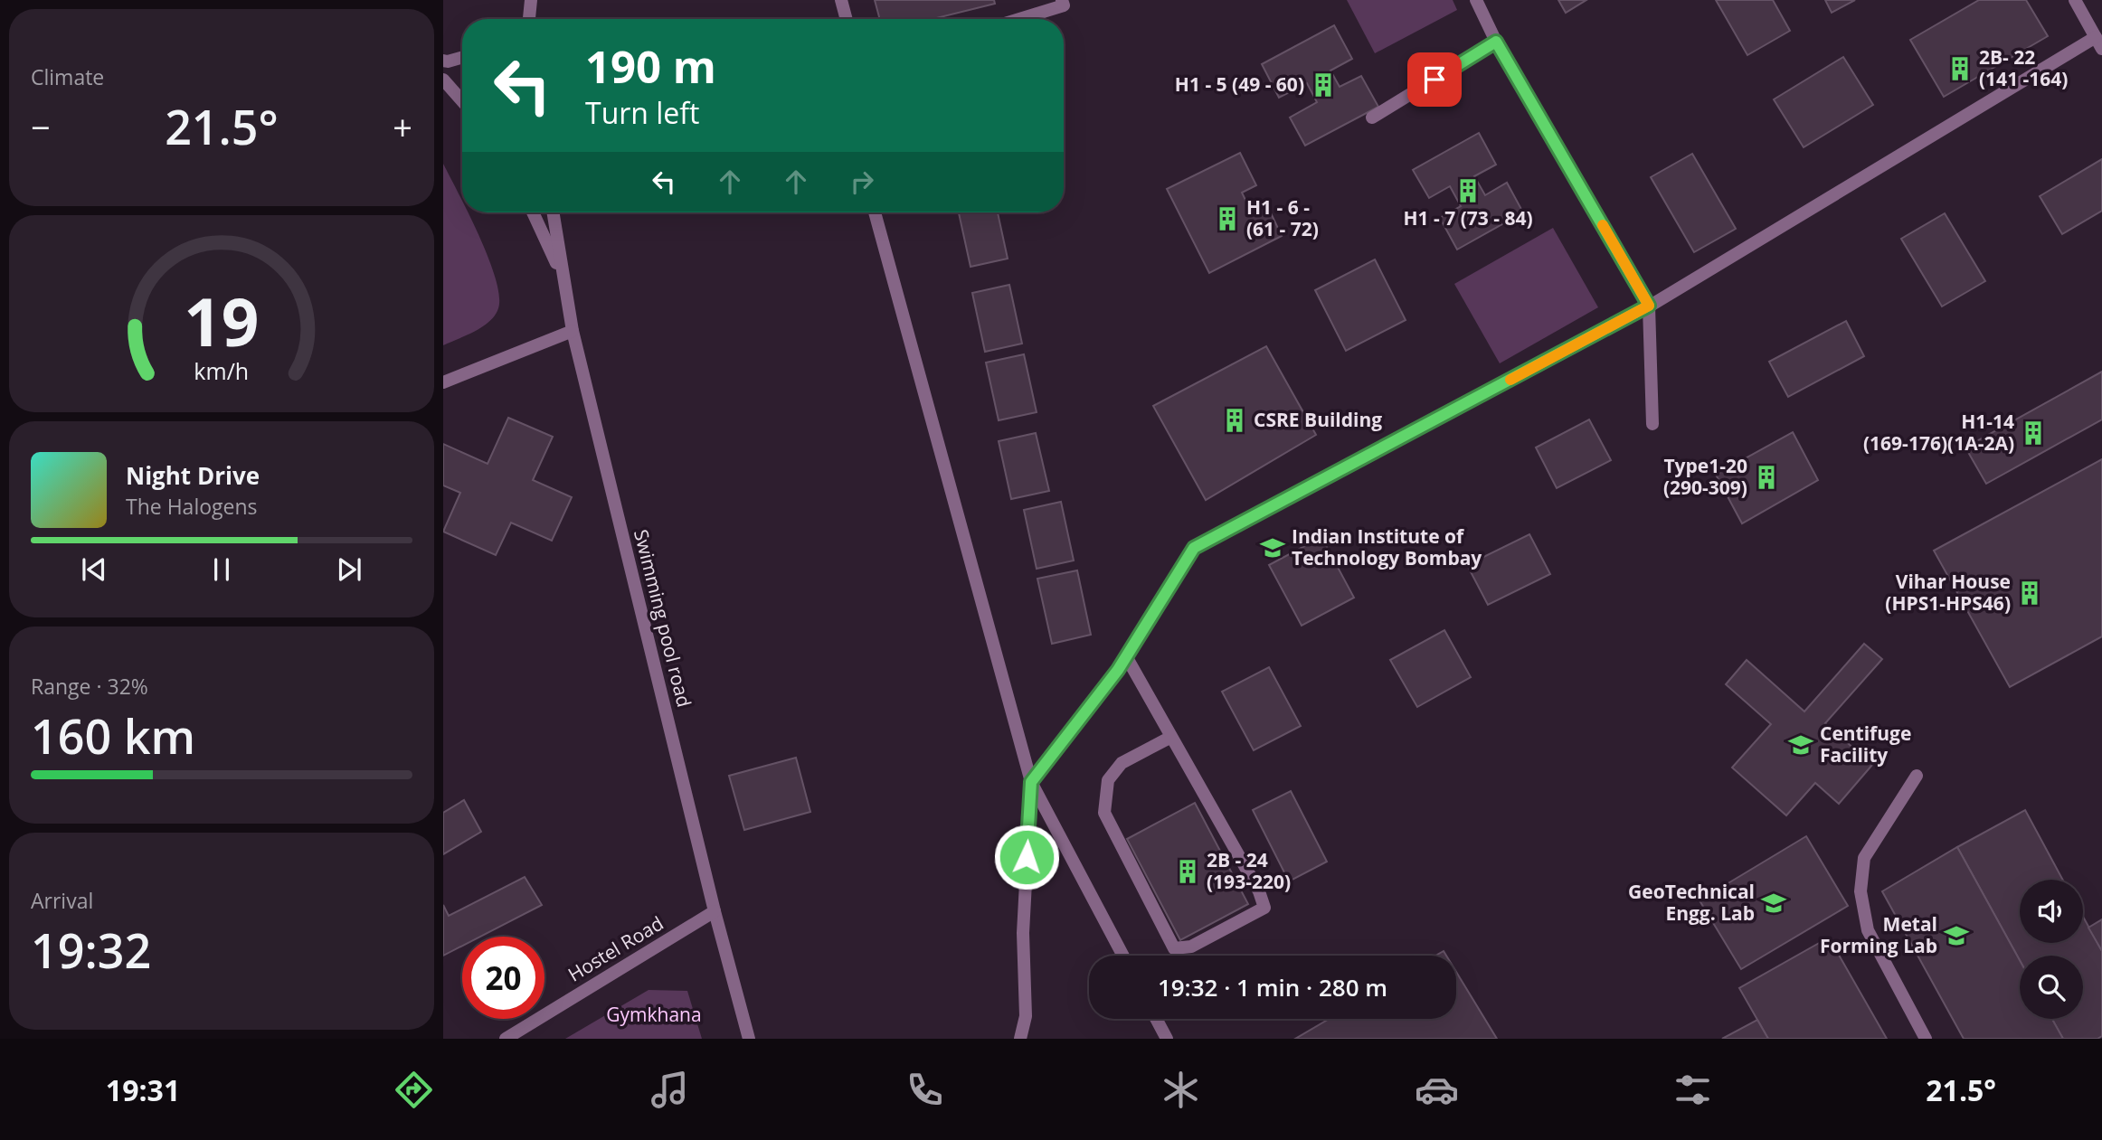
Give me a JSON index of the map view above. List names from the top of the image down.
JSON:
{
  "streets": {
    "lane": ["Swimming pool road", "Hostel Road"]
  },
  "crossings": [
    ["Swimming pool road", "Hostel Road"]
  ],
  "parks": ["Gymkhana"],
  "places": {
    "building": [
      "2B- 22 (141 -164)",
      "H1 - 5 (49 - 60)",
      "H1 - 7 (73 - 84)",
      "H1 - 6 - (61 - 72)",
      "CSRE Building",
      "H1-14 (169-176)(1A-2A)",
      "Type1-20 (290-309)",
      "Vihar House (HPS1-HPS46)",
      "2B - 24 (193-220)"
    ],
    "school or university": [
      "Indian Institute of Technology Bombay",
      "Centifuge Facility",
      "GeoTechnical Engg. Lab",
      "Metal Forming Lab"
    ]
  },
  "page": {
    "tile": [
      "Climate",
      ["Range · 32%", "160 km"],
      ["Arrival", "19:32"]
    ],
    "turn": ["190 m", "Turn left"],
    "heat": ["−", "21.5°", "+"],
    "song": ["Night Drive", "The Halogens"],
    "limit": "20",
    "trip": "19:32 · 1 min · 280 m",
    "tabs": ["19:31", "21.5°"],
    "gauge": ["19", "km/h"]
  }
}
